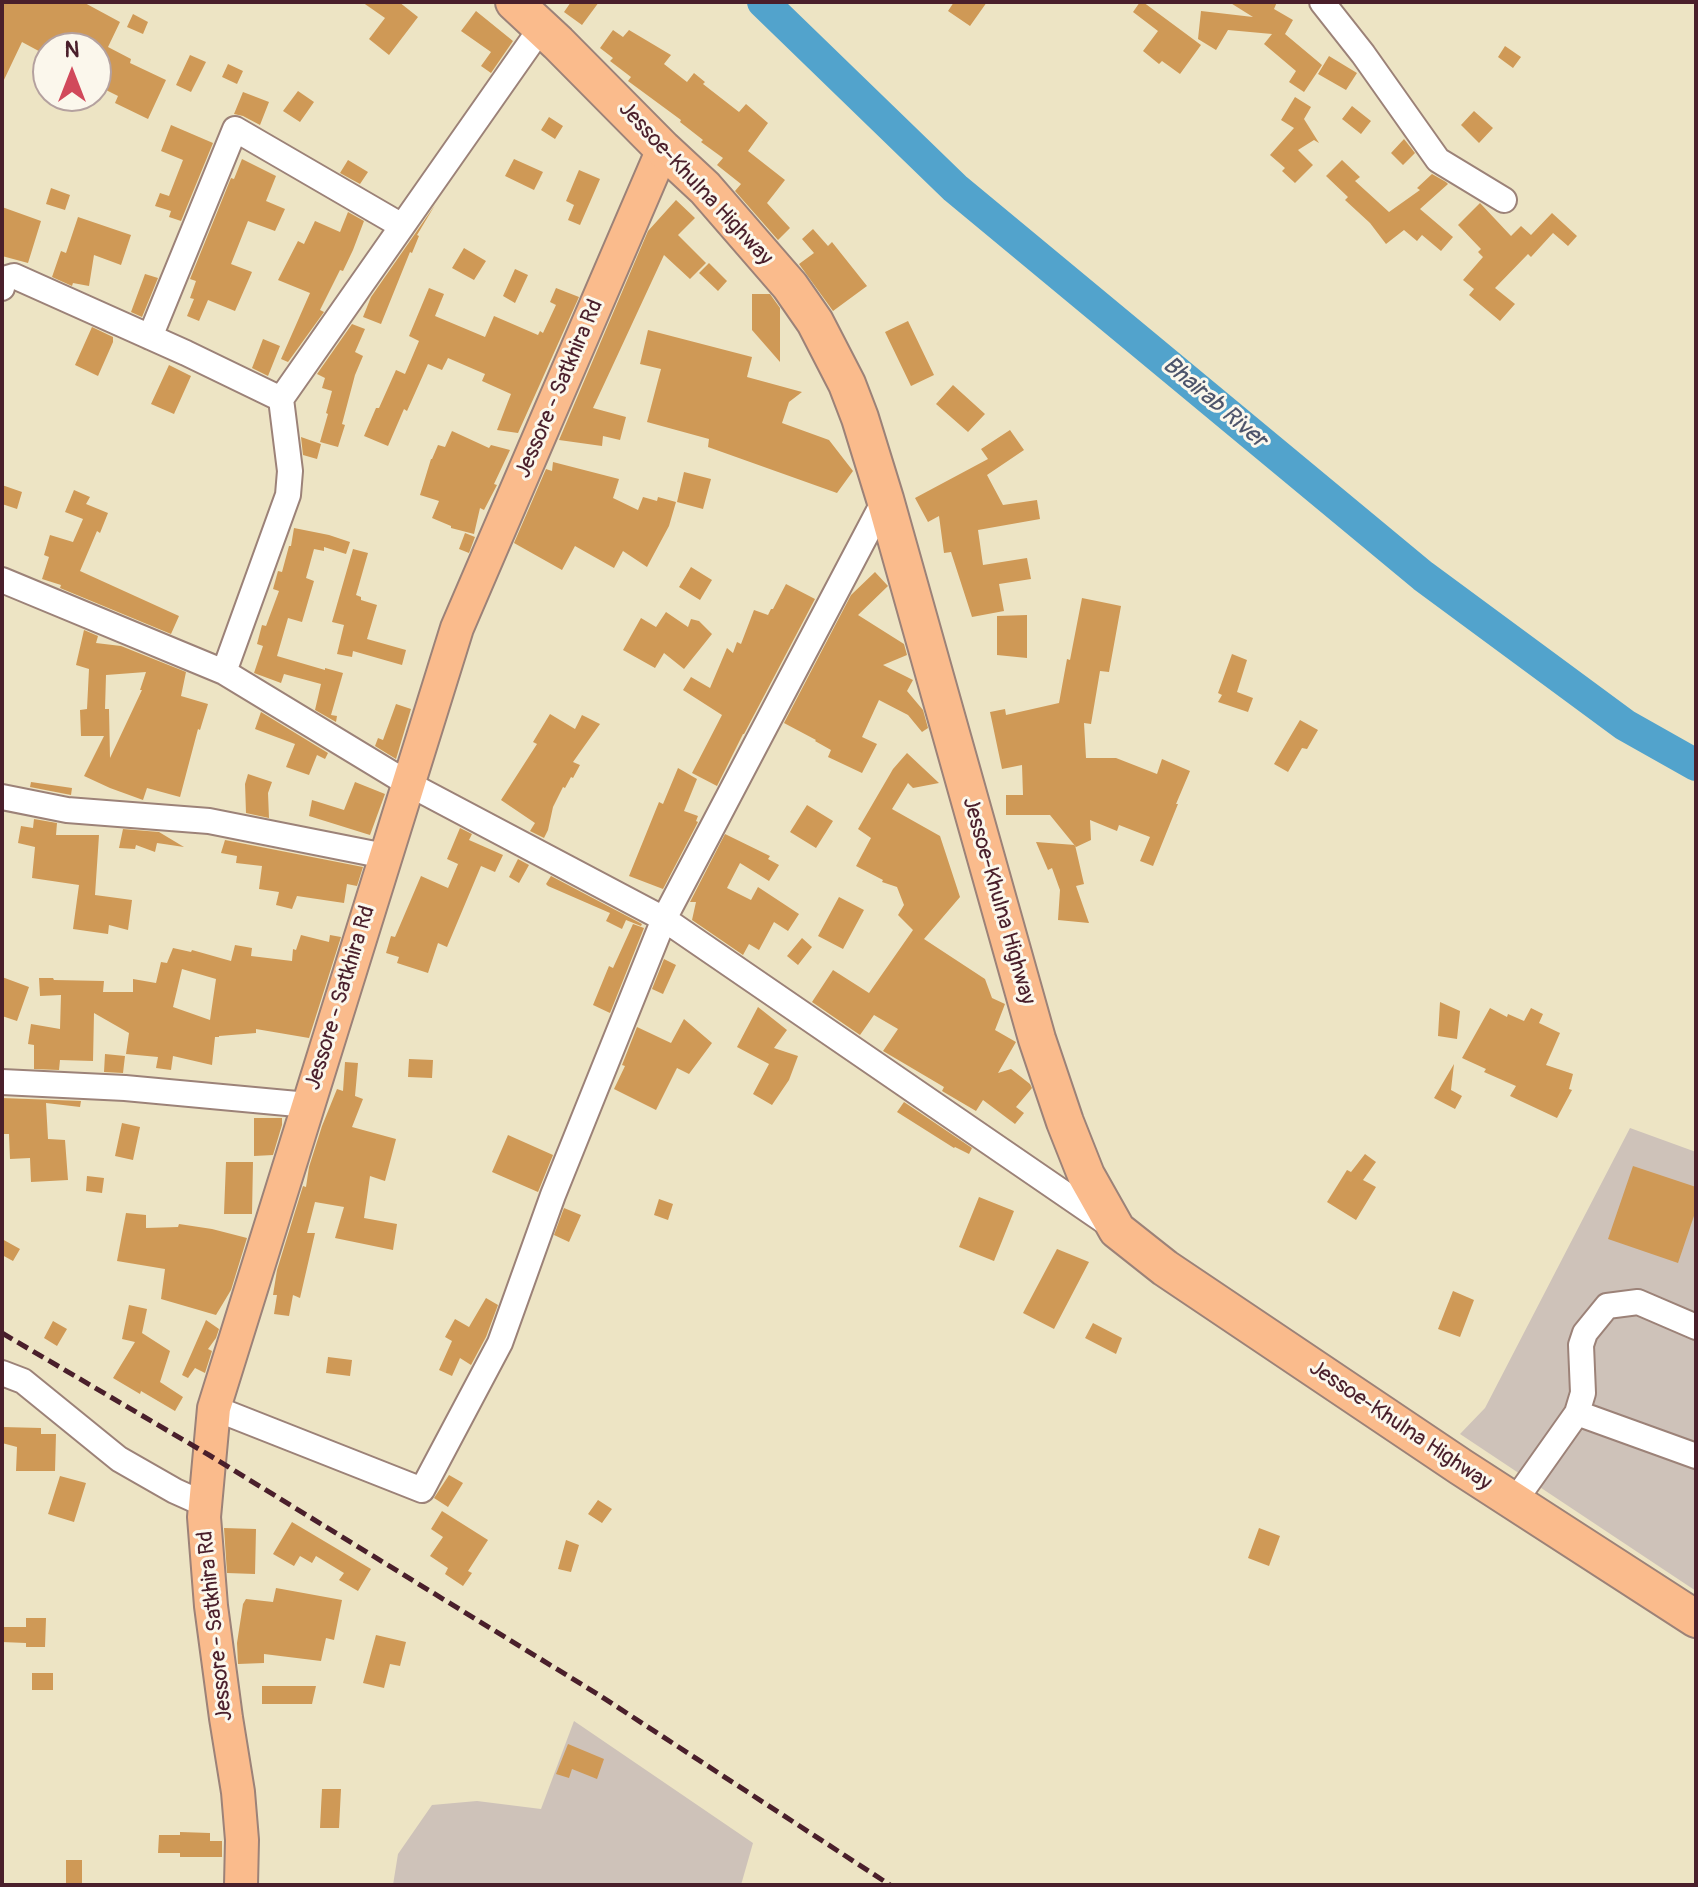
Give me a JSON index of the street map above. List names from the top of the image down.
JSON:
{
  "streets": {
    "highway": ["Jessoe-Khulna Highway"],
    "main road": ["Jessore - Satkhira Rd"]
  },
  "crossings": [
    ["Jessoe-Khulna Highway", "Jessore - Satkhira Rd"]
  ],
  "water": ["Bhairab River"],
  "north": "top"
}
